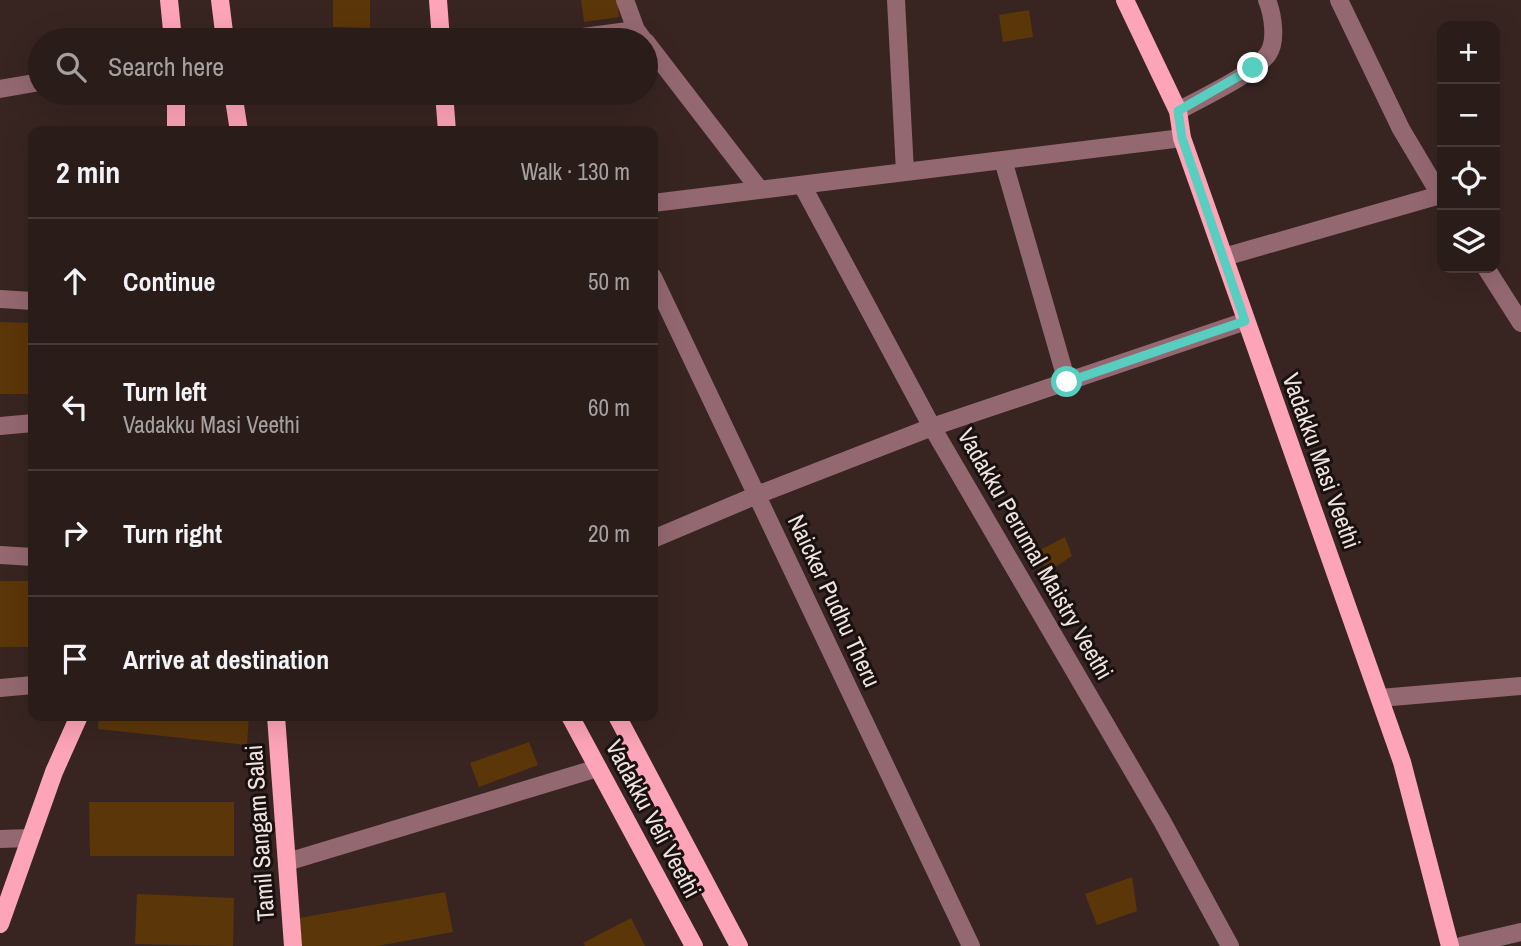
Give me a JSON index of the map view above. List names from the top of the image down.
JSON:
{
  "streets": {
    "main road": ["Vadakku Masi Veethi", "Vadakku Veli Veethi", "Tamil Sangam Salai"],
    "street": ["Vadakku Perumal Maistry Veethi", "Naicker Pudhu Theru"]
  },
  "page": {
    "map_buttons": ["+", "−"],
    "search": "Search here",
    "heading": ["2 min", "Walk · 130 m"],
    "list": [
      ["Continue", "50 m"],
      ["Turn left", "Vadakku Masi Veethi", "60 m"],
      ["Turn right", "20 m"],
      "Arrive at destination"
    ]
  }
}
